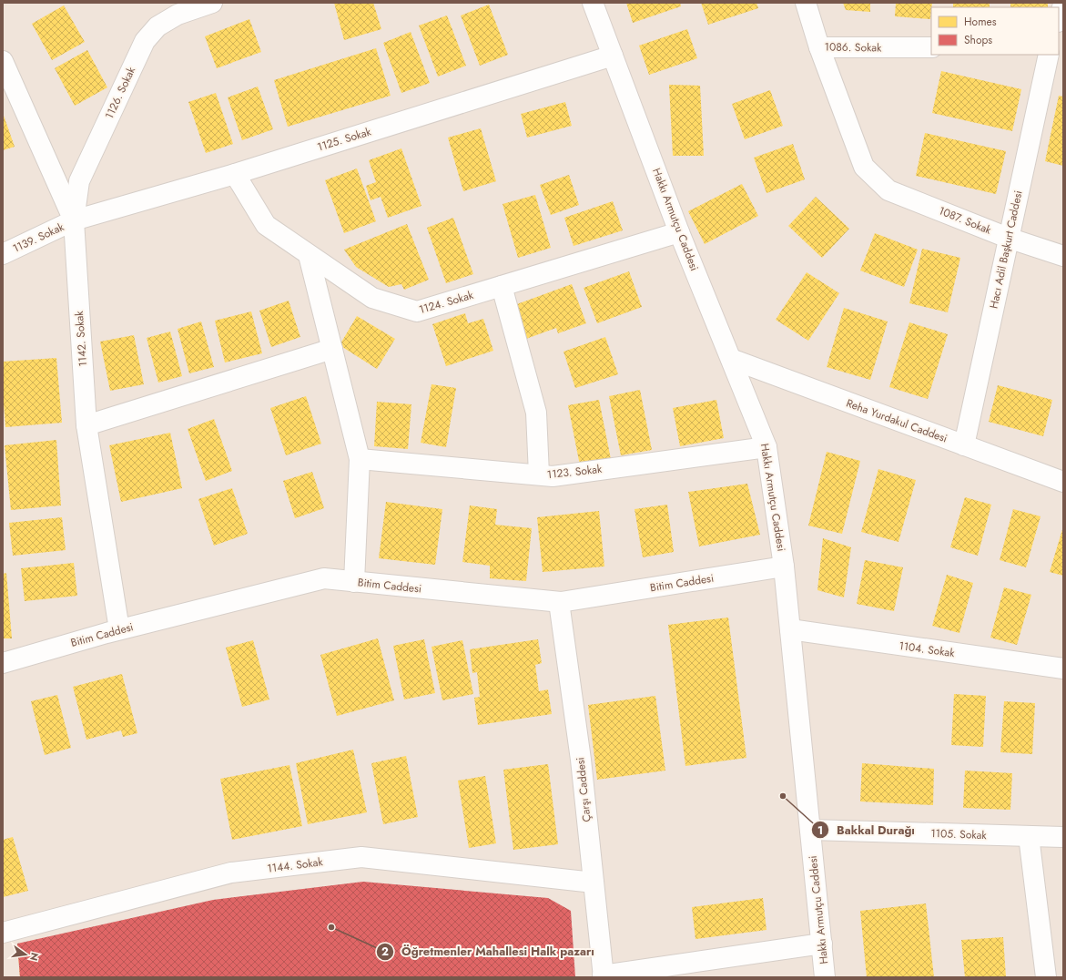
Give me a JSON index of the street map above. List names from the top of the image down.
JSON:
{
  "streets": {
    "street": [
      "1086. Sokak",
      "1126. Sokak",
      "1125. Sokak",
      "Hakkı Armutçu Caddesi",
      "1087. Sokak",
      "1139. Sokak",
      "Hacı Adil Başkurt Caddesi",
      "1124. Sokak",
      "1142. Sokak",
      "Reha Yurdakul Caddesi",
      "1123. Sokak",
      "Bitim Caddesi",
      "1104. Sokak",
      "Çarşı Caddesi",
      "1105. Sokak",
      "1144. Sokak"
    ]
  },
  "crossings": [
    ["1086. Sokak", "1087. Sokak"],
    ["1126. Sokak", "1125. Sokak"],
    ["1126. Sokak", "1139. Sokak"],
    ["1126. Sokak", "1142. Sokak"],
    ["1125. Sokak", "Hakkı Armutçu Caddesi"],
    ["1125. Sokak", "1139. Sokak"],
    ["1125. Sokak", "1124. Sokak"],
    ["1125. Sokak", "1142. Sokak"],
    ["Hakkı Armutçu Caddesi", "1124. Sokak"],
    ["Hakkı Armutçu Caddesi", "Reha Yurdakul Caddesi"],
    ["Hakkı Armutçu Caddesi", "1123. Sokak"],
    ["Hakkı Armutçu Caddesi", "Bitim Caddesi"],
    ["Hakkı Armutçu Caddesi", "1104. Sokak"],
    ["Hakkı Armutçu Caddesi", "1105. Sokak"],
    ["1087. Sokak", "Hacı Adil Başkurt Caddesi"],
    ["1139. Sokak", "1142. Sokak"],
    ["Hacı Adil Başkurt Caddesi", "Reha Yurdakul Caddesi"],
    ["1142. Sokak", "Bitim Caddesi"],
    ["Bitim Caddesi", "Çarşı Caddesi"],
    ["Çarşı Caddesi", "1144. Sokak"]
  ],
  "places": ["Bakkal Durağı", "Öğretmenler Mahallesi Halk pazarı"],
  "legend": ["Homes", "Shops"],
  "north": "right"
}
